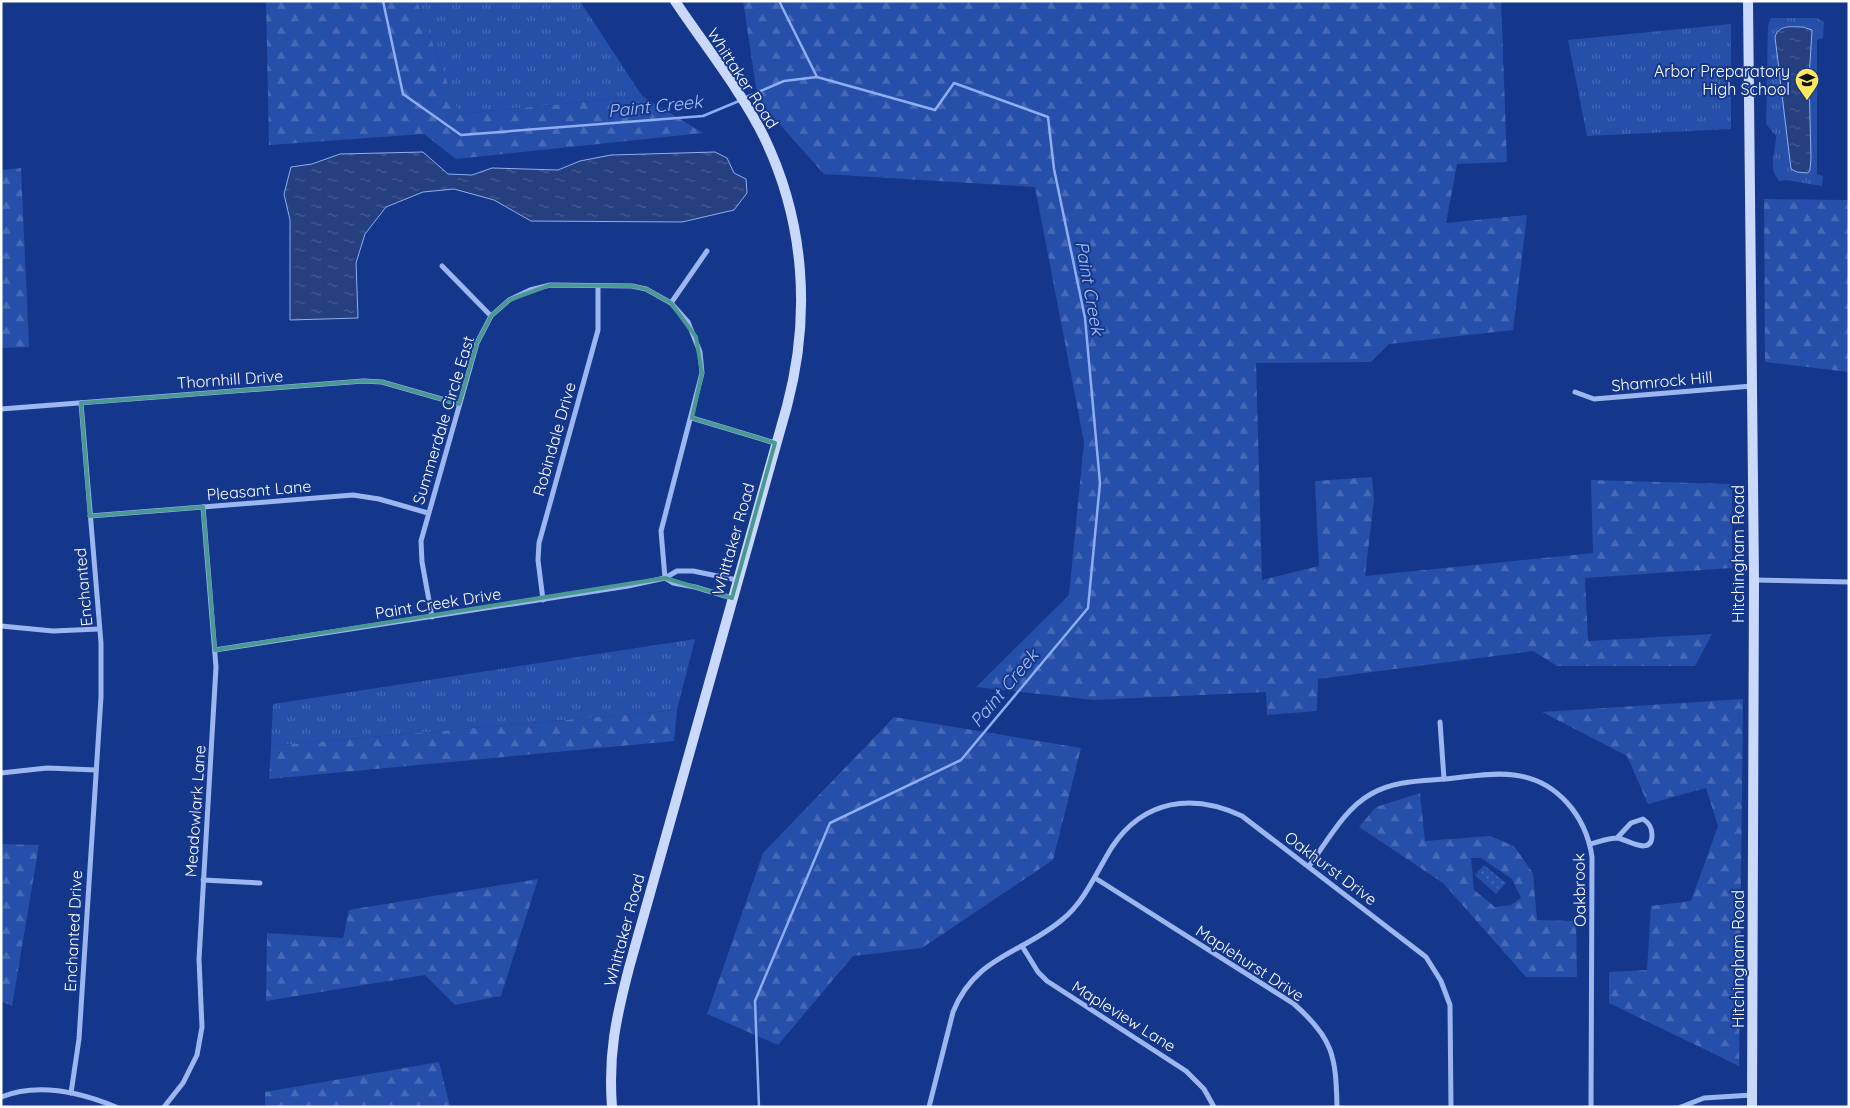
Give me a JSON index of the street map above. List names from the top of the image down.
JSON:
{
  "streets": {
    "main road": ["Whittaker Road", "Hitchingham Road"],
    "street": [
      "Thornhill Drive",
      "Shamrock Hill",
      "Summerdale Circle East",
      "Robindale Drive",
      "Pleasant Lane",
      "Enchanted",
      "Paint Creek Drive",
      "Meadowlark Lane",
      "Oakhurst Drive",
      "Oakbrook",
      "Enchanted Drive",
      "Maplehurst Drive",
      "Mapleview Lane"
    ]
  },
  "crossings": [
    ["Whittaker Road", "Paint Creek Drive"],
    ["Thornhill Drive", "Summerdale Circle East"],
    ["Thornhill Drive", "Enchanted"],
    ["Shamrock Hill", "Hitchingham Road"],
    ["Summerdale Circle East", "Robindale Drive"],
    ["Summerdale Circle East", "Pleasant Lane"],
    ["Summerdale Circle East", "Paint Creek Drive"],
    ["Robindale Drive", "Paint Creek Drive"],
    ["Pleasant Lane", "Enchanted"],
    ["Pleasant Lane", "Meadowlark Lane"],
    ["Enchanted", "Enchanted Drive"],
    ["Paint Creek Drive", "Meadowlark Lane"],
    ["Oakhurst Drive", "Oakbrook"],
    ["Oakhurst Drive", "Maplehurst Drive"],
    ["Oakhurst Drive", "Mapleview Lane"]
  ],
  "water": ["Paint Creek"],
  "places": {
    "school or university": ["Arbor Preparatory High School"]
  }
}
